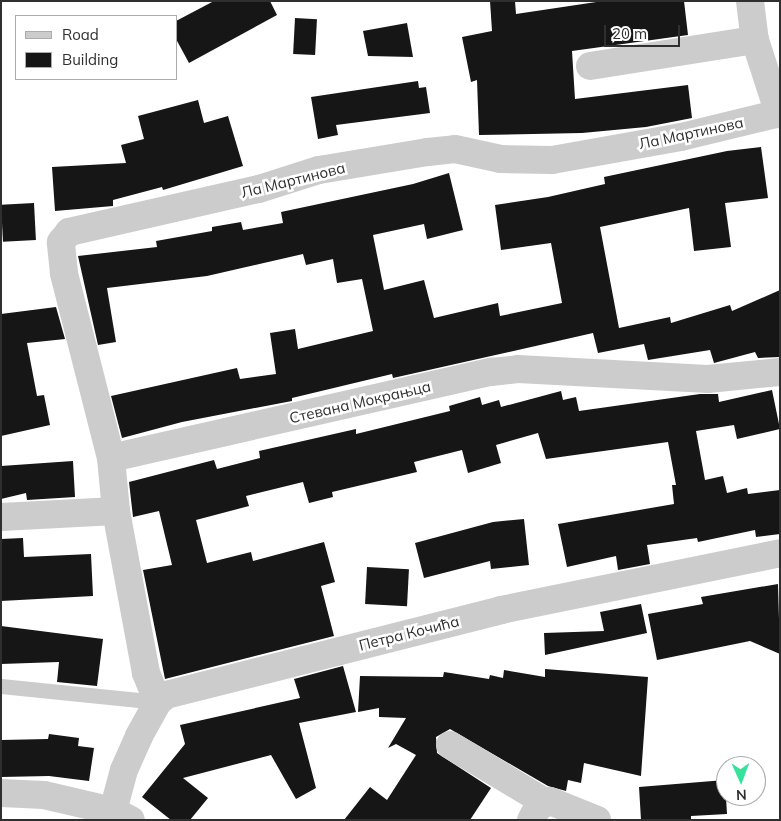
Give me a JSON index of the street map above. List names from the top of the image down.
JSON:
{
  "streets": {
    "street": ["Ла Мартинова", "Стевана Мокрањца", "Петра Кочића"]
  },
  "crossings": [
    ["Ла Мартинова", "Стевана Мокрањца"]
  ],
  "legend": ["Road", "Building"],
  "scale_bar": "20 m",
  "north": "bottom"
}
